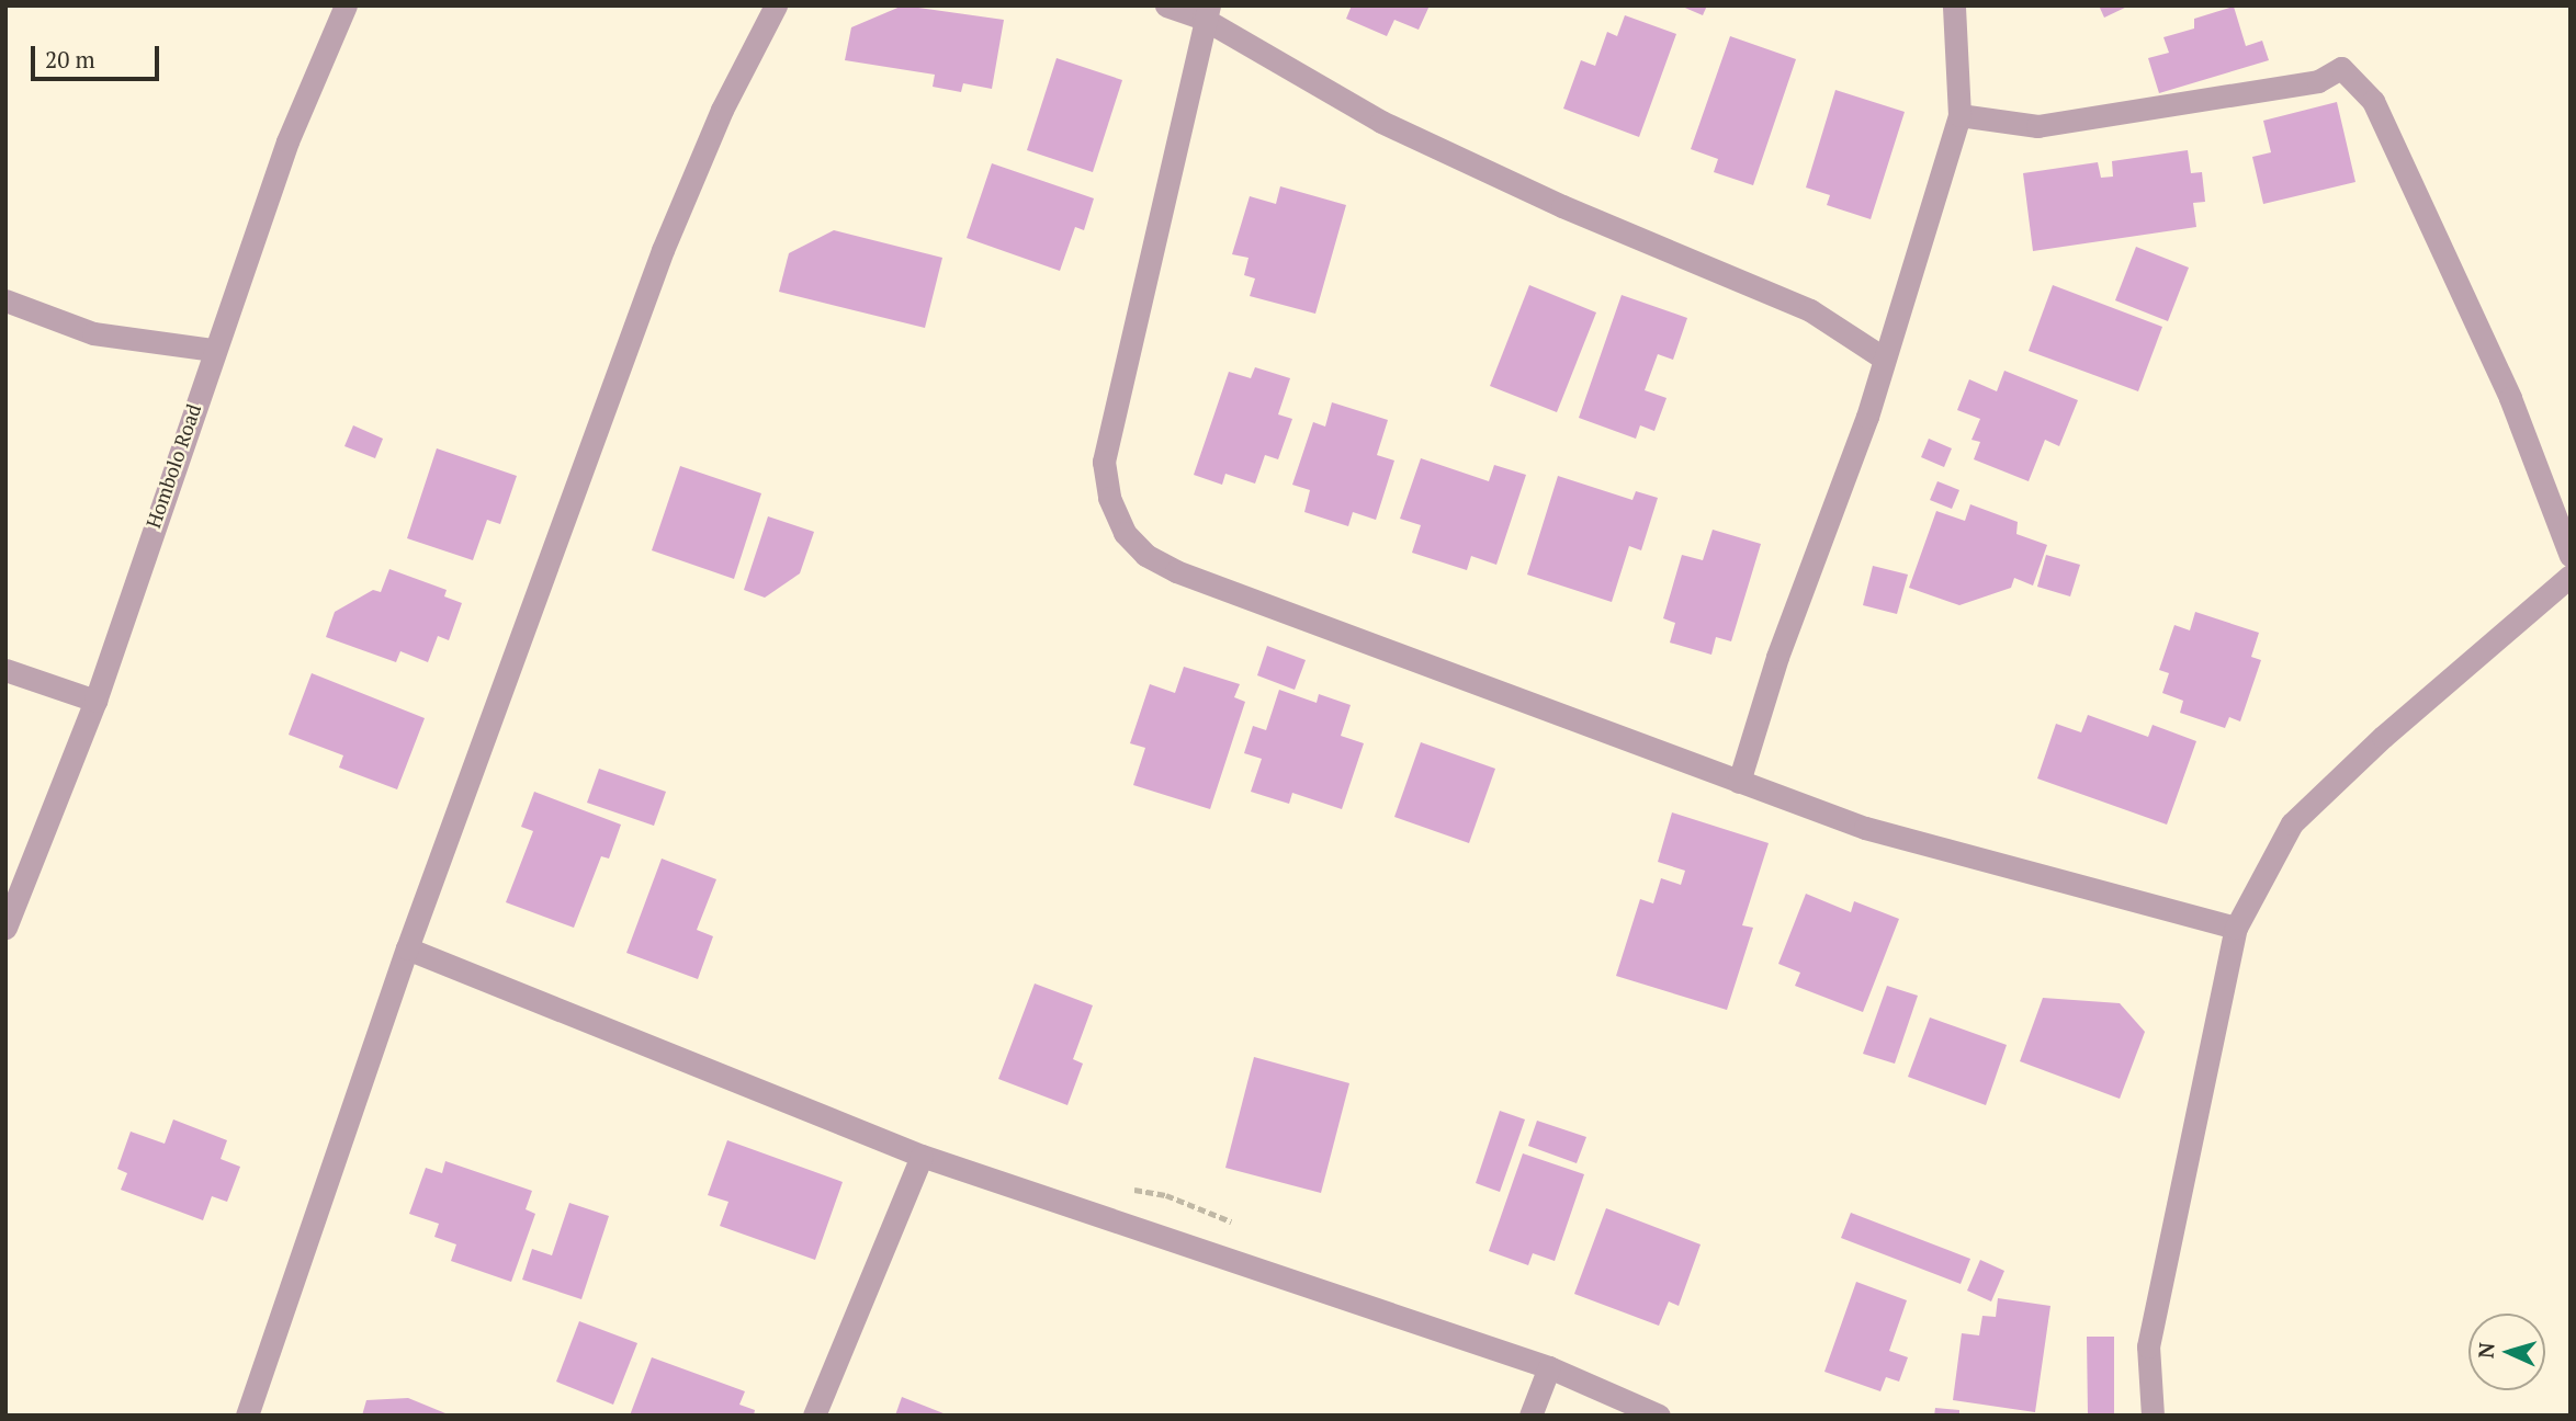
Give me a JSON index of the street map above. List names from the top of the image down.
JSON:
{
  "streets": {
    "street": ["Hombolo Road"]
  },
  "scale_bar": "20 m",
  "north": "left"
}
